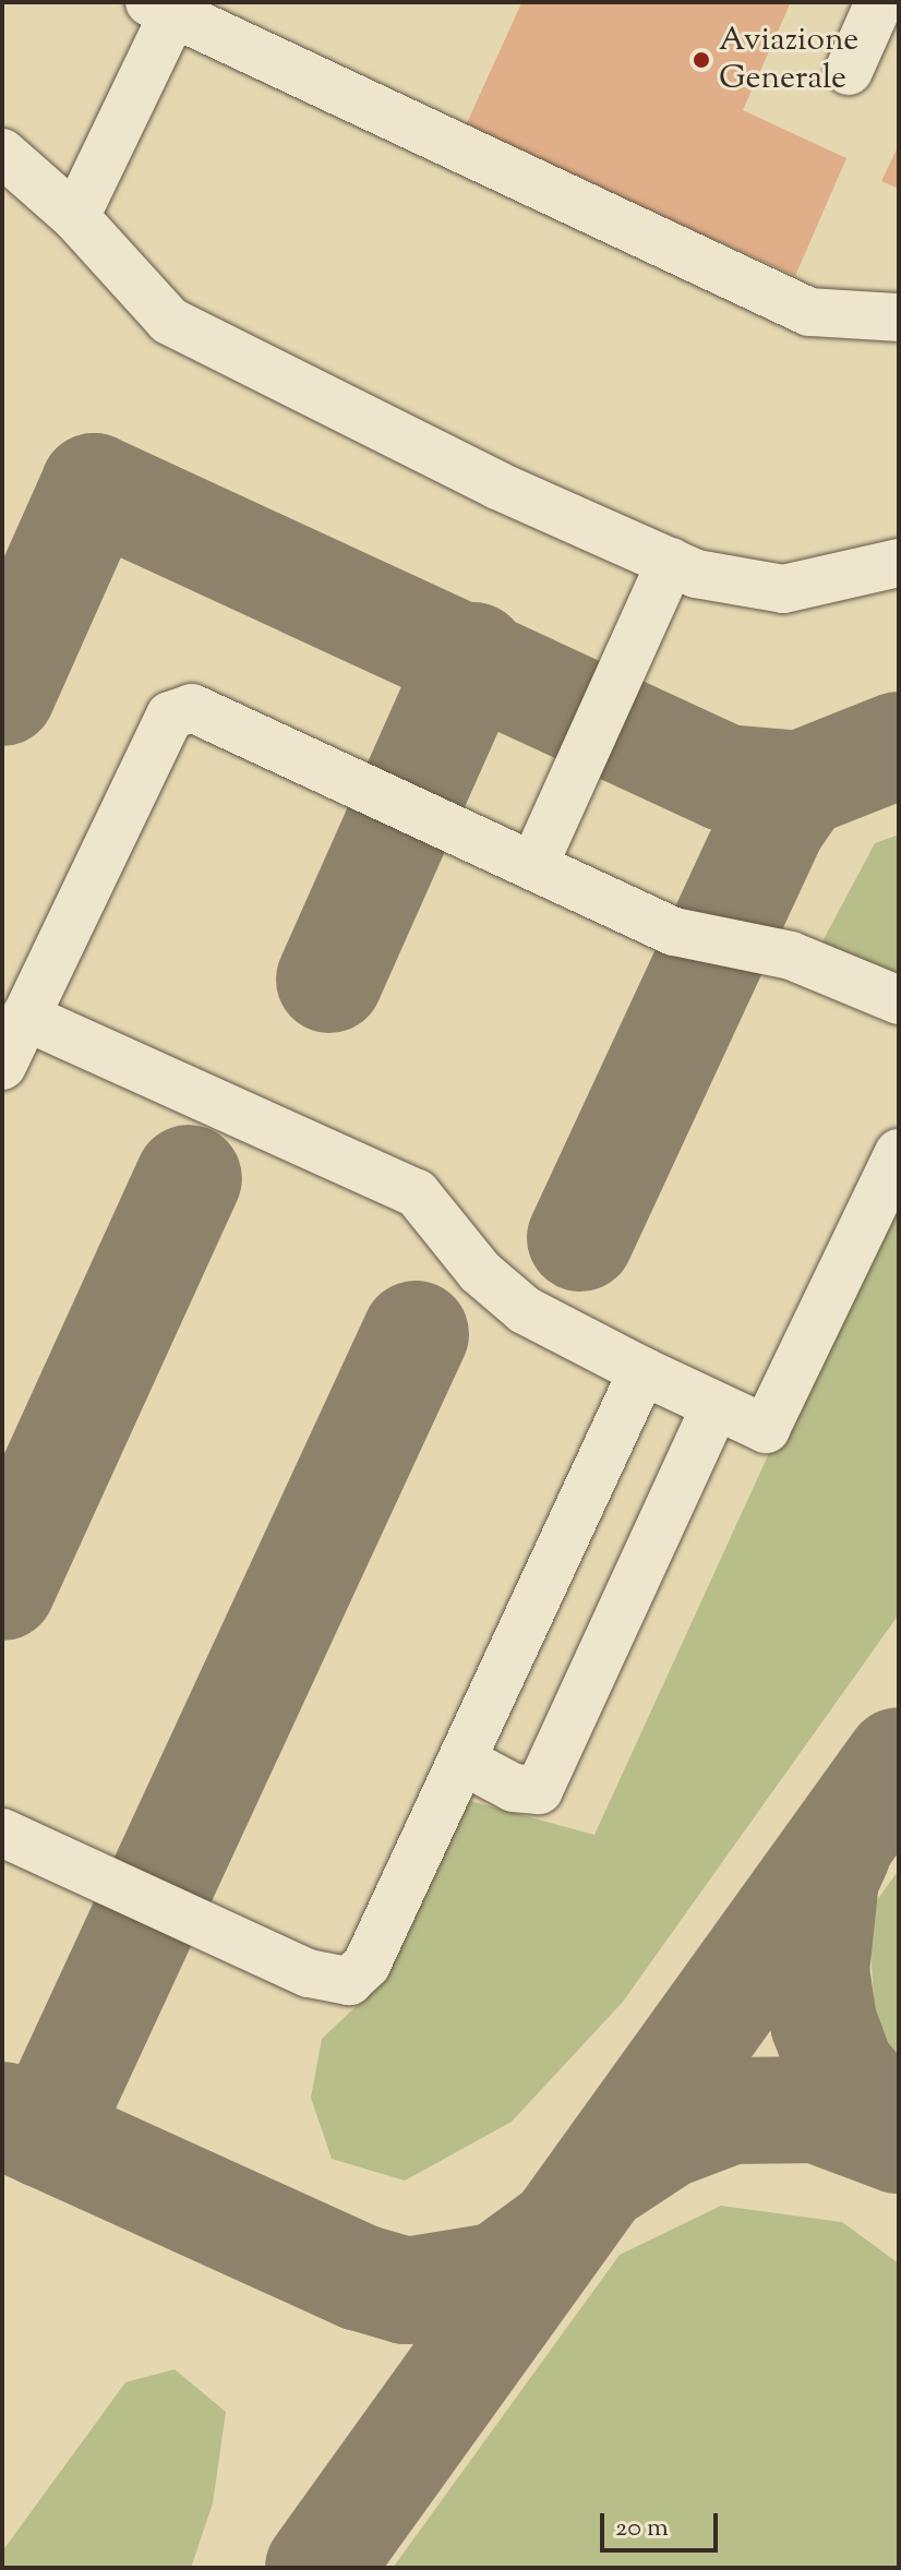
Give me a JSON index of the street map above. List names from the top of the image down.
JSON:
{
  "places": ["Aviazione Generale"],
  "scale_bar": "20 m"
}
